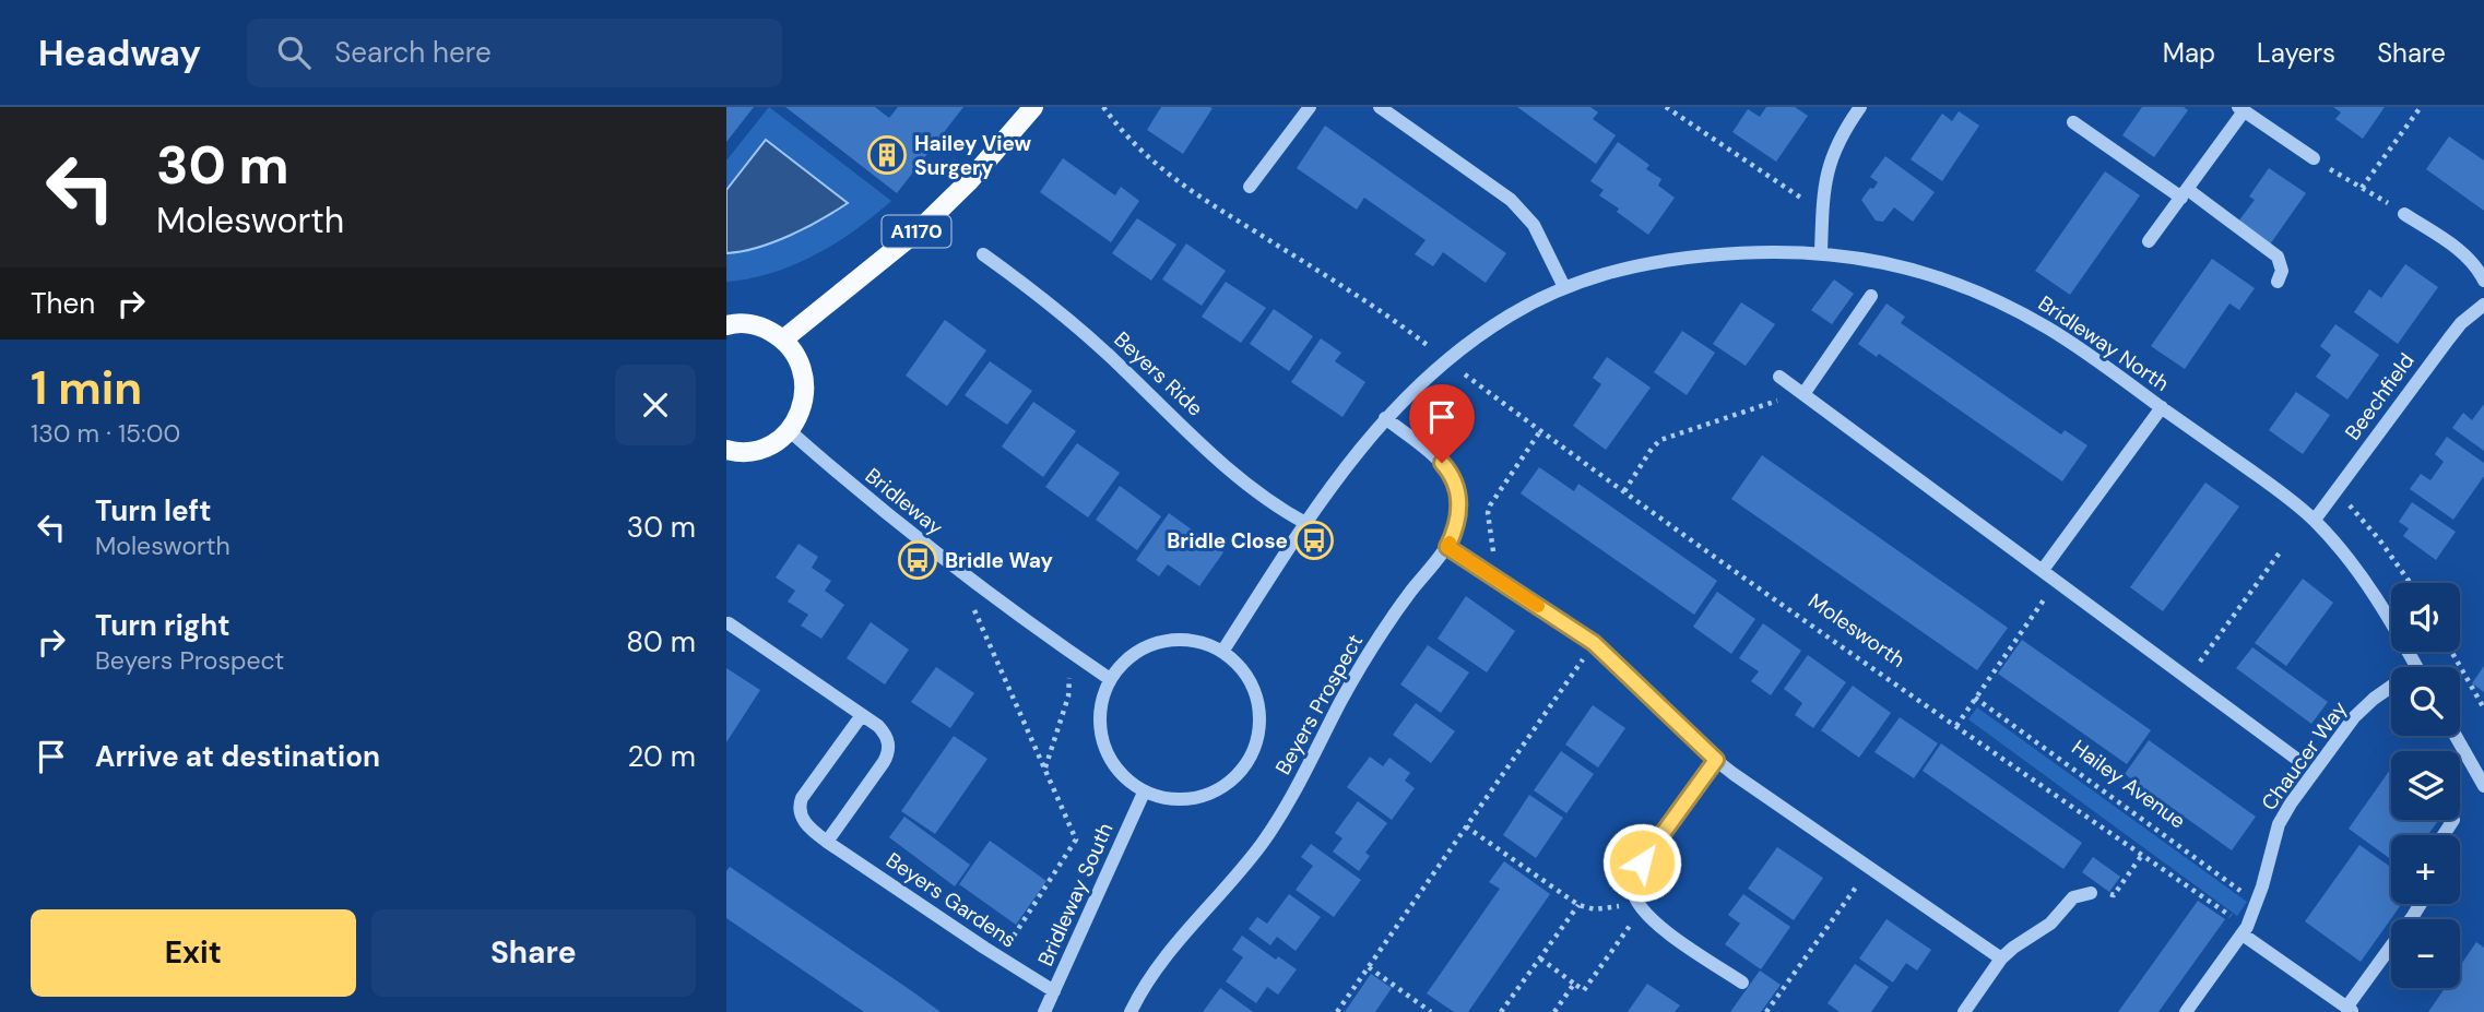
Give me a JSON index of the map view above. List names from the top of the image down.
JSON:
{
  "streets": {
    "main road": ["A1170"],
    "street": [
      "Bridleway North",
      "Beyers Ride",
      "Beechfield",
      "Bridleway",
      "Beyers Prospect",
      "Chaucer Way",
      "Bridleway South",
      "Beyers Gardens"
    ],
    "path": ["Molesworth", "Hailey Avenue"]
  },
  "crossings": [
    ["Bridleway North", "Beyers Ride"],
    ["Bridleway North", "Beechfield"],
    ["Bridleway North", "Bridleway"],
    ["Bridleway North", "Molesworth"],
    ["Bridleway North", "Beyers Prospect"],
    ["Bridleway North", "Bridleway South"],
    ["Bridleway", "Bridleway South"],
    ["Molesworth", "Chaucer Way"],
    ["Chaucer Way", "Hailey Avenue"],
    ["Bridleway South", "Beyers Gardens"]
  ],
  "places": {
    "building": ["Hailey View Surgery"],
    "bus stop": ["Bridle Close", "Bridle Way"]
  },
  "page": {
    "header": "Headway",
    "search": "Search here",
    "nav": ["Map", "Layers", "Share"],
    "turn": ["30 m", "Molesworth"],
    "then": "Then",
    "heading": ["1 min", "130 m · 15:00"],
    "list": [
      {
        "name": "Turn left",
        "note": "Molesworth",
        "value": "30 m"
      },
      {
        "name": "Turn right",
        "note": "Beyers Prospect",
        "value": "80 m"
      },
      {
        "name": "Arrive at destination",
        "value": "20 m"
      }
    ],
    "map_buttons": ["+", "−"],
    "buttons": ["Exit", "Share"]
  }
}
